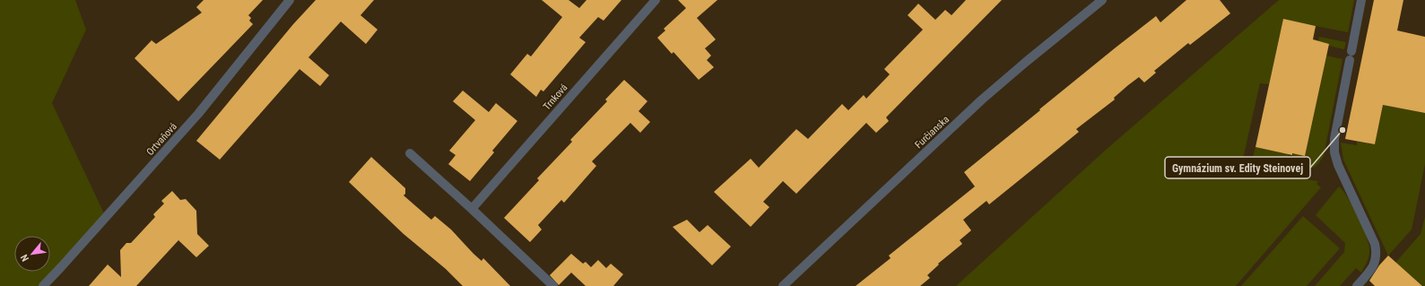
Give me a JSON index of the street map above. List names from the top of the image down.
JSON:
{
  "streets": {
    "street": ["Trnková", "Furčianska", "Ortvaňová"]
  },
  "places": ["Gymnázium sv. Edity Steinovej"],
  "north": "bottom left"
}
